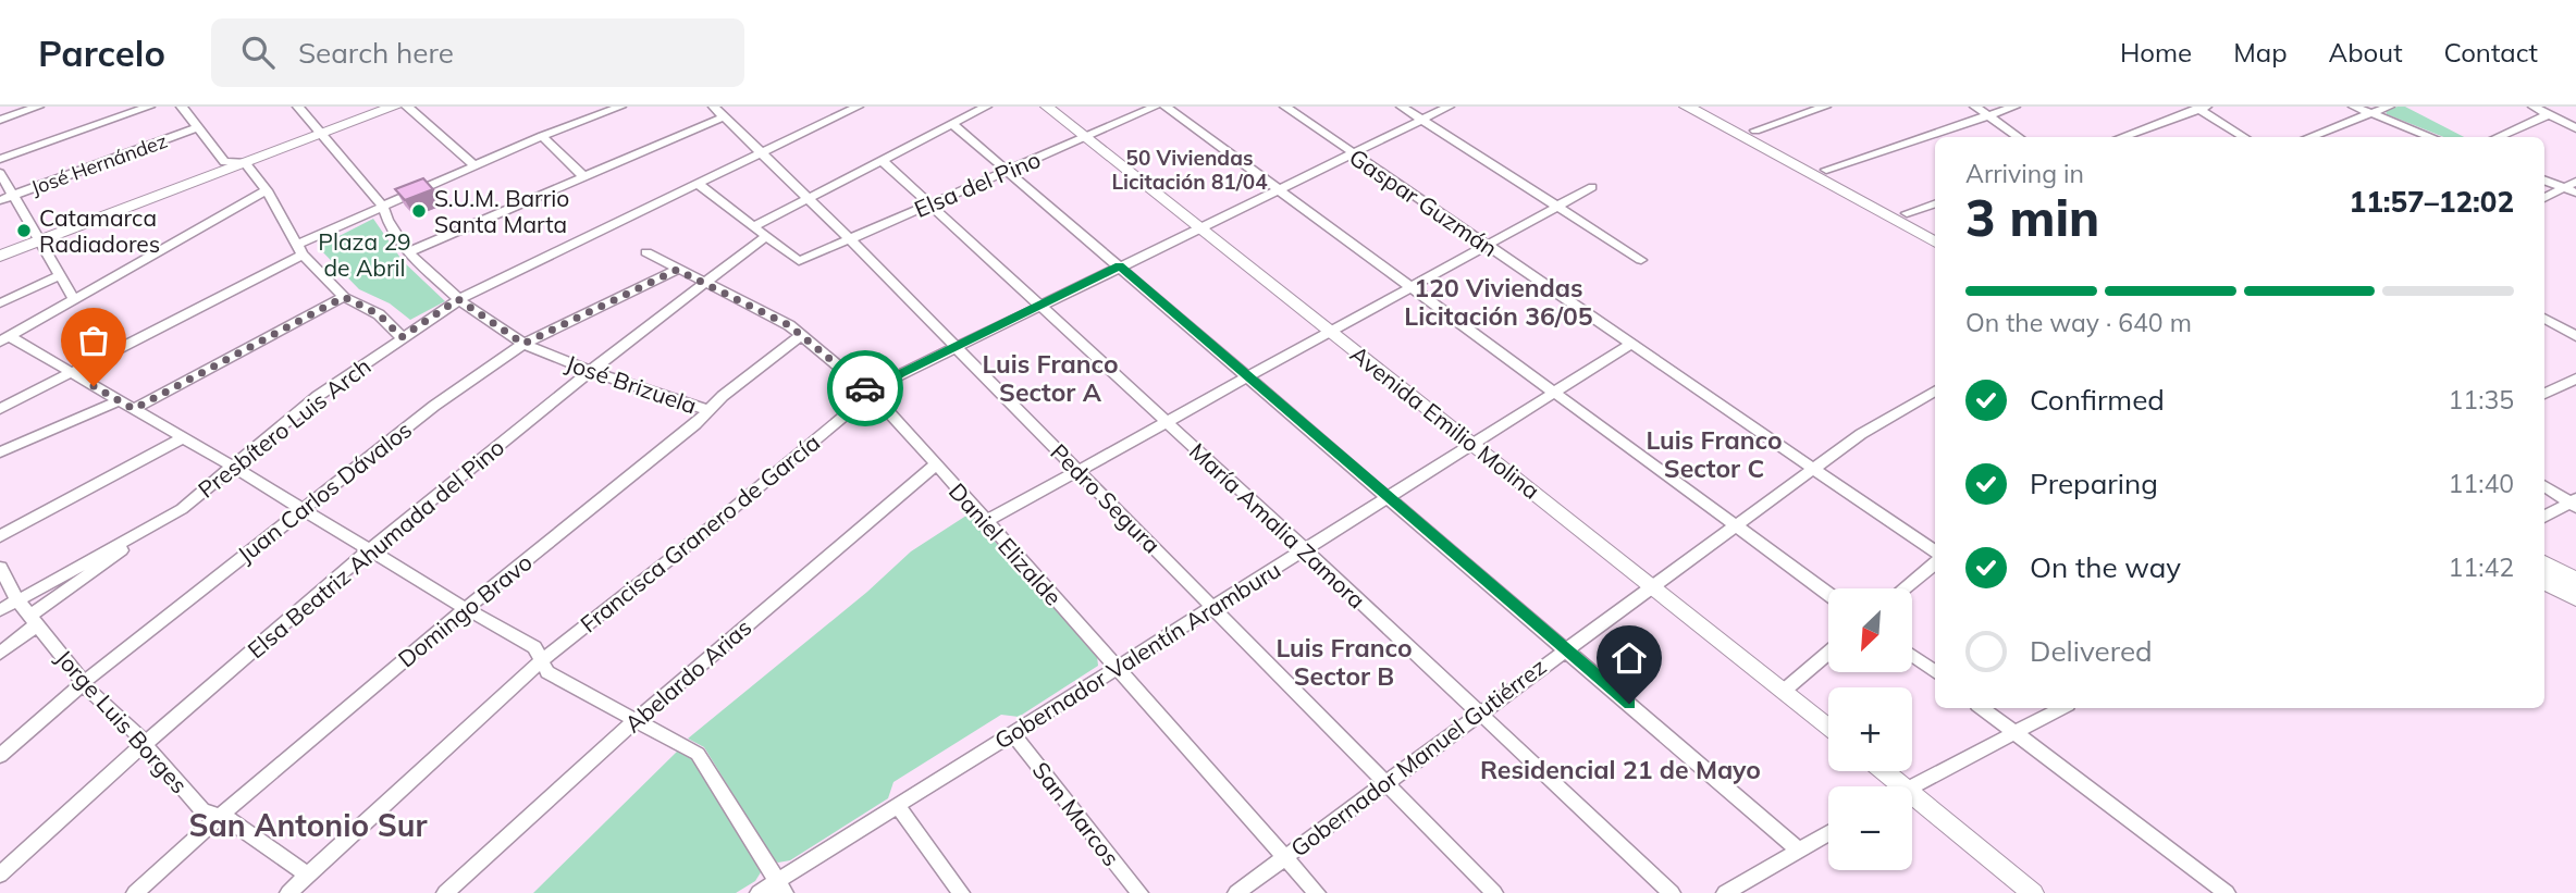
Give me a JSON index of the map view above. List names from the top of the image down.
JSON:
{
  "streets": {
    "street": [
      "José Hernández",
      "Elsa del Pino",
      "Gaspar Guzmán",
      "José Brizuela",
      "Avenida Emilio Molina",
      "Presbítero Luis Arch",
      "Juan Carlos Dávalos",
      "Pedro Segura",
      "María Amalia Zamora",
      "Francisca Granero de García",
      "Daniel Elizalde",
      "Elsa Beatriz Ahumada del Pino",
      "Domingo Bravo",
      "Gobernador Valentín Aramburu",
      "Abelardo Arias",
      "Jorge Luis Borges",
      "Gobernador Manuel Gutiérrez",
      "San Marcos"
    ]
  },
  "crossings": [
    ["Elsa del Pino", "Avenida Emilio Molina"],
    ["Elsa del Pino", "Pedro Segura"],
    ["Elsa del Pino", "María Amalia Zamora"],
    ["Gaspar Guzmán", "Francisca Granero de García"],
    ["Gaspar Guzmán", "Gobernador Valentín Aramburu"],
    ["Gaspar Guzmán", "Gobernador Manuel Gutiérrez"],
    ["José Brizuela", "Presbítero Luis Arch"],
    ["José Brizuela", "Juan Carlos Dávalos"],
    ["José Brizuela", "Elsa Beatriz Ahumada del Pino"],
    ["José Brizuela", "Domingo Bravo"],
    ["Avenida Emilio Molina", "Francisca Granero de García"],
    ["Avenida Emilio Molina", "Gobernador Valentín Aramburu"],
    ["Avenida Emilio Molina", "Gobernador Manuel Gutiérrez"],
    ["Presbítero Luis Arch", "Pedro Segura"],
    ["Presbítero Luis Arch", "Jorge Luis Borges"],
    ["Juan Carlos Dávalos", "Daniel Elizalde"],
    ["Juan Carlos Dávalos", "Jorge Luis Borges"],
    ["Pedro Segura", "Francisca Granero de García"],
    ["Pedro Segura", "Gobernador Valentín Aramburu"],
    ["Pedro Segura", "Gobernador Manuel Gutiérrez"],
    ["María Amalia Zamora", "Francisca Granero de García"],
    ["María Amalia Zamora", "Gobernador Valentín Aramburu"],
    ["María Amalia Zamora", "Gobernador Manuel Gutiérrez"],
    ["Francisca Granero de García", "Daniel Elizalde"],
    ["Francisca Granero de García", "Jorge Luis Borges"],
    ["Daniel Elizalde", "Elsa Beatriz Ahumada del Pino"],
    ["Daniel Elizalde", "Domingo Bravo"],
    ["Daniel Elizalde", "Gobernador Valentín Aramburu"],
    ["Daniel Elizalde", "Abelardo Arias"],
    ["Daniel Elizalde", "Gobernador Manuel Gutiérrez"],
    ["Elsa Beatriz Ahumada del Pino", "Jorge Luis Borges"],
    ["Domingo Bravo", "Jorge Luis Borges"],
    ["Gobernador Valentín Aramburu", "San Marcos"]
  ],
  "districts": [
    "50 Viviendas Licitación 81/04",
    "120 Viviendas Licitación 36/05",
    "Luis Franco Sector A",
    "Luis Franco Sector C",
    "Luis Franco Sector B",
    "Residencial 21 de Mayo",
    "San Antonio Sur"
  ],
  "parks": ["Plaza 29 de Abril"],
  "places": ["S.U.M. Barrio Santa Marta", "Catamarca Radiadores"],
  "north": "bottom left",
  "page": {
    "header": "Parcelo",
    "search": "Search here",
    "nav": [
      "Home",
      "Map",
      "About",
      "Contact"
    ],
    "heading": ["3 min", "Arriving in", "11:57–12:02"],
    "bar": "On the way · 640 m",
    "list": [
      ["Confirmed", "11:35"],
      ["Preparing", "11:40"],
      ["On the way", "11:42"],
      "Delivered"
    ],
    "map_buttons": ["+", "−"]
  }
}
